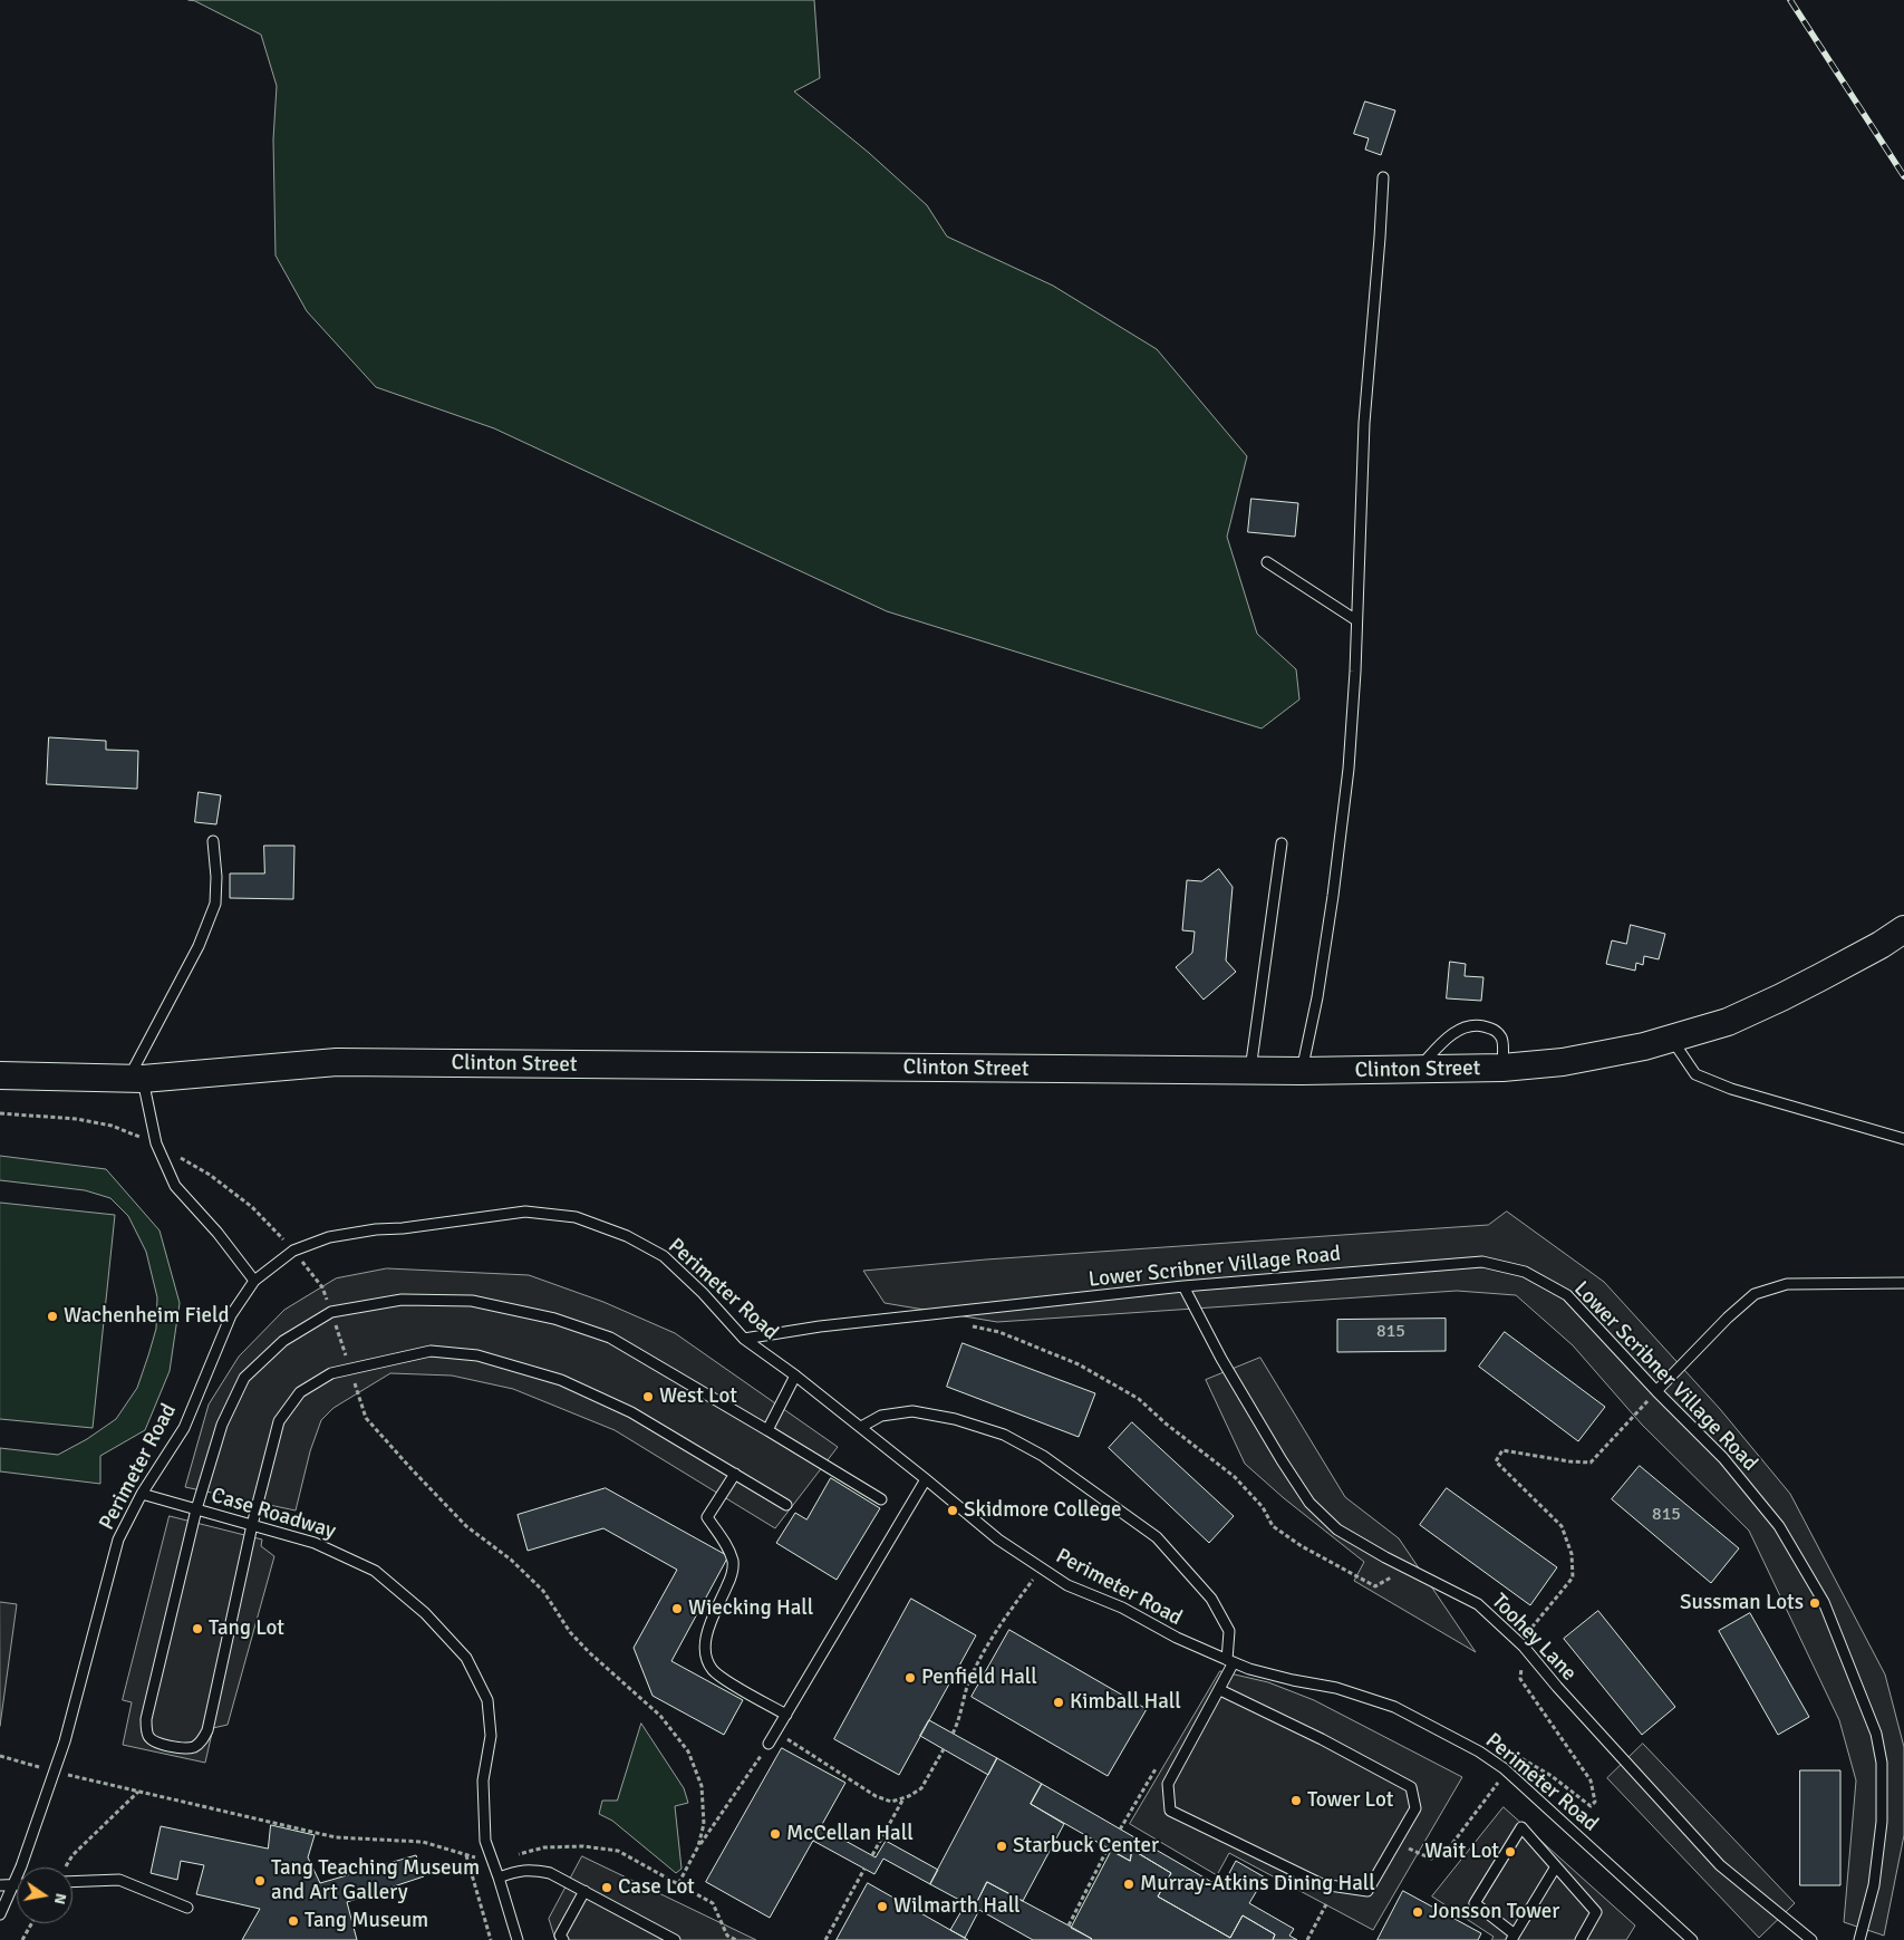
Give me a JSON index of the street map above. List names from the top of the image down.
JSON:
{
  "streets": {
    "street": ["Clinton Street"],
    "lane": [
      "Lower Scribner Village Road",
      "Perimeter Road",
      "Case Roadway",
      "Toohey Lane"
    ]
  },
  "crossings": [
    ["Lower Scribner Village Road", "Perimeter Road"],
    ["Lower Scribner Village Road", "Toohey Lane"],
    ["Perimeter Road", "Case Roadway"]
  ],
  "places": [
    "Wachenheim Field",
    "West Lot",
    "Skidmore College",
    "Sussman Lots",
    "Wiecking Hall",
    "Tang Lot",
    "Penfield Hall",
    "Kimball Hall",
    "Tower Lot",
    "McCellan Hall",
    "Starbuck Center",
    "Wait Lot",
    "Tang Teaching Museum and Art Gallery",
    "Murray-Atkins Dining Hall",
    "Case Lot",
    "Wilmarth Hall",
    "Jonsson Tower",
    "Tang Museum"
  ],
  "house_numbers": ["815", "815"],
  "north": "right"
}
